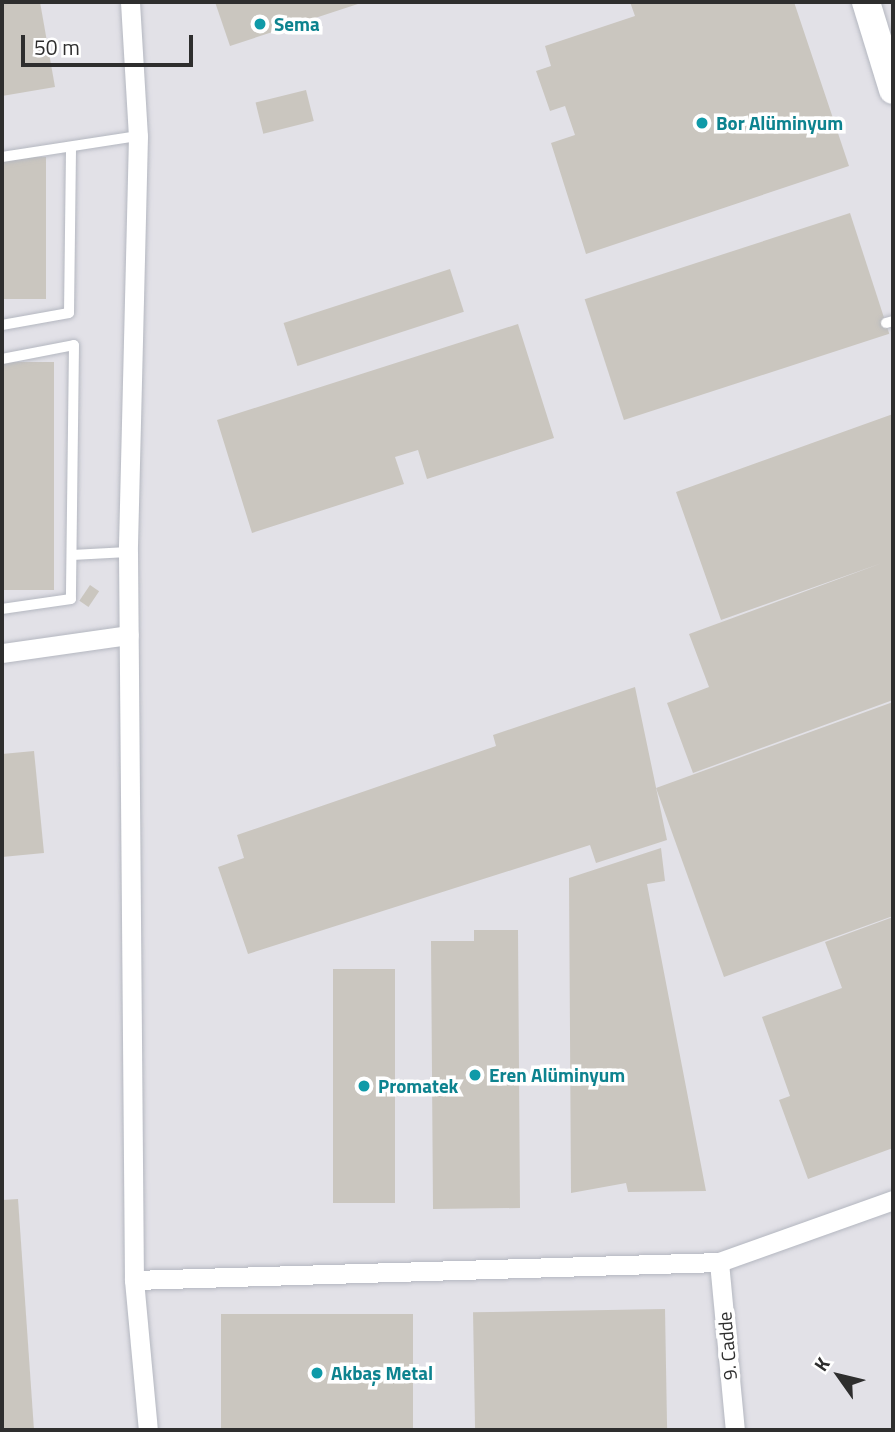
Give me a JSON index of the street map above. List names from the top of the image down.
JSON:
{
  "streets": {
    "street": ["9. Cadde"]
  },
  "places": [
    "Sema",
    "Bor Alüminyum",
    "Eren Alüminyum",
    "Promatek",
    "Akbaş Metal"
  ],
  "scale_bar": "50 m",
  "north": "top left"
}
